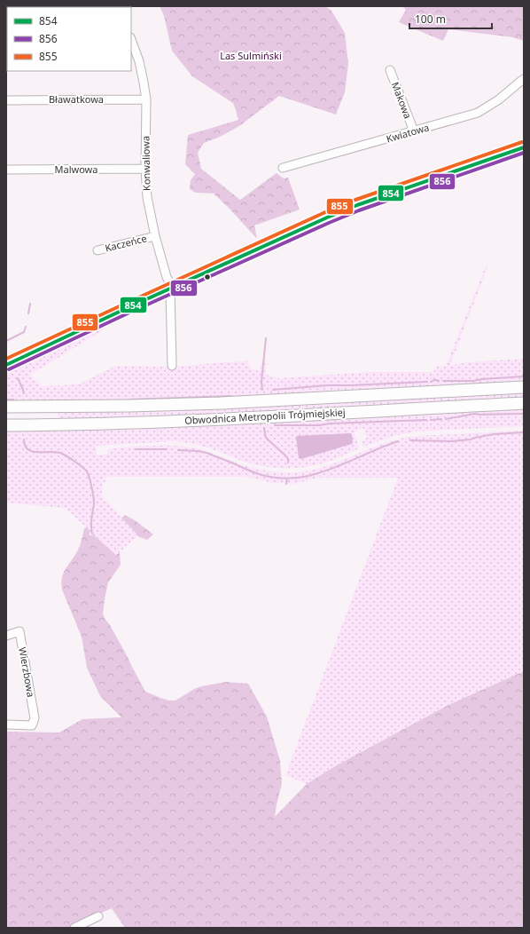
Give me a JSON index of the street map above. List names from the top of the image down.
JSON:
{
  "streets": {
    "highway": ["Obwodnica Metropolii Trójmiejskiej"],
    "street": [
      "Bławatkowa",
      "Makowa",
      "Kwiatowa",
      "Konwaliowa",
      "Malwowa",
      "Kaczeńce",
      "Wierzbowa"
    ]
  },
  "crossings": [
    ["Bławatkowa", "Konwaliowa"],
    ["Makowa", "Kwiatowa"],
    ["Konwaliowa", "Malwowa"],
    ["Konwaliowa", "Kaczeńce"]
  ],
  "parks": ["Las Sulmiński"],
  "lines": ["transit line 855", "transit line 854", "transit line 856"],
  "legend": ["854", "856", "855"],
  "scale_bar": "100 m"
}
